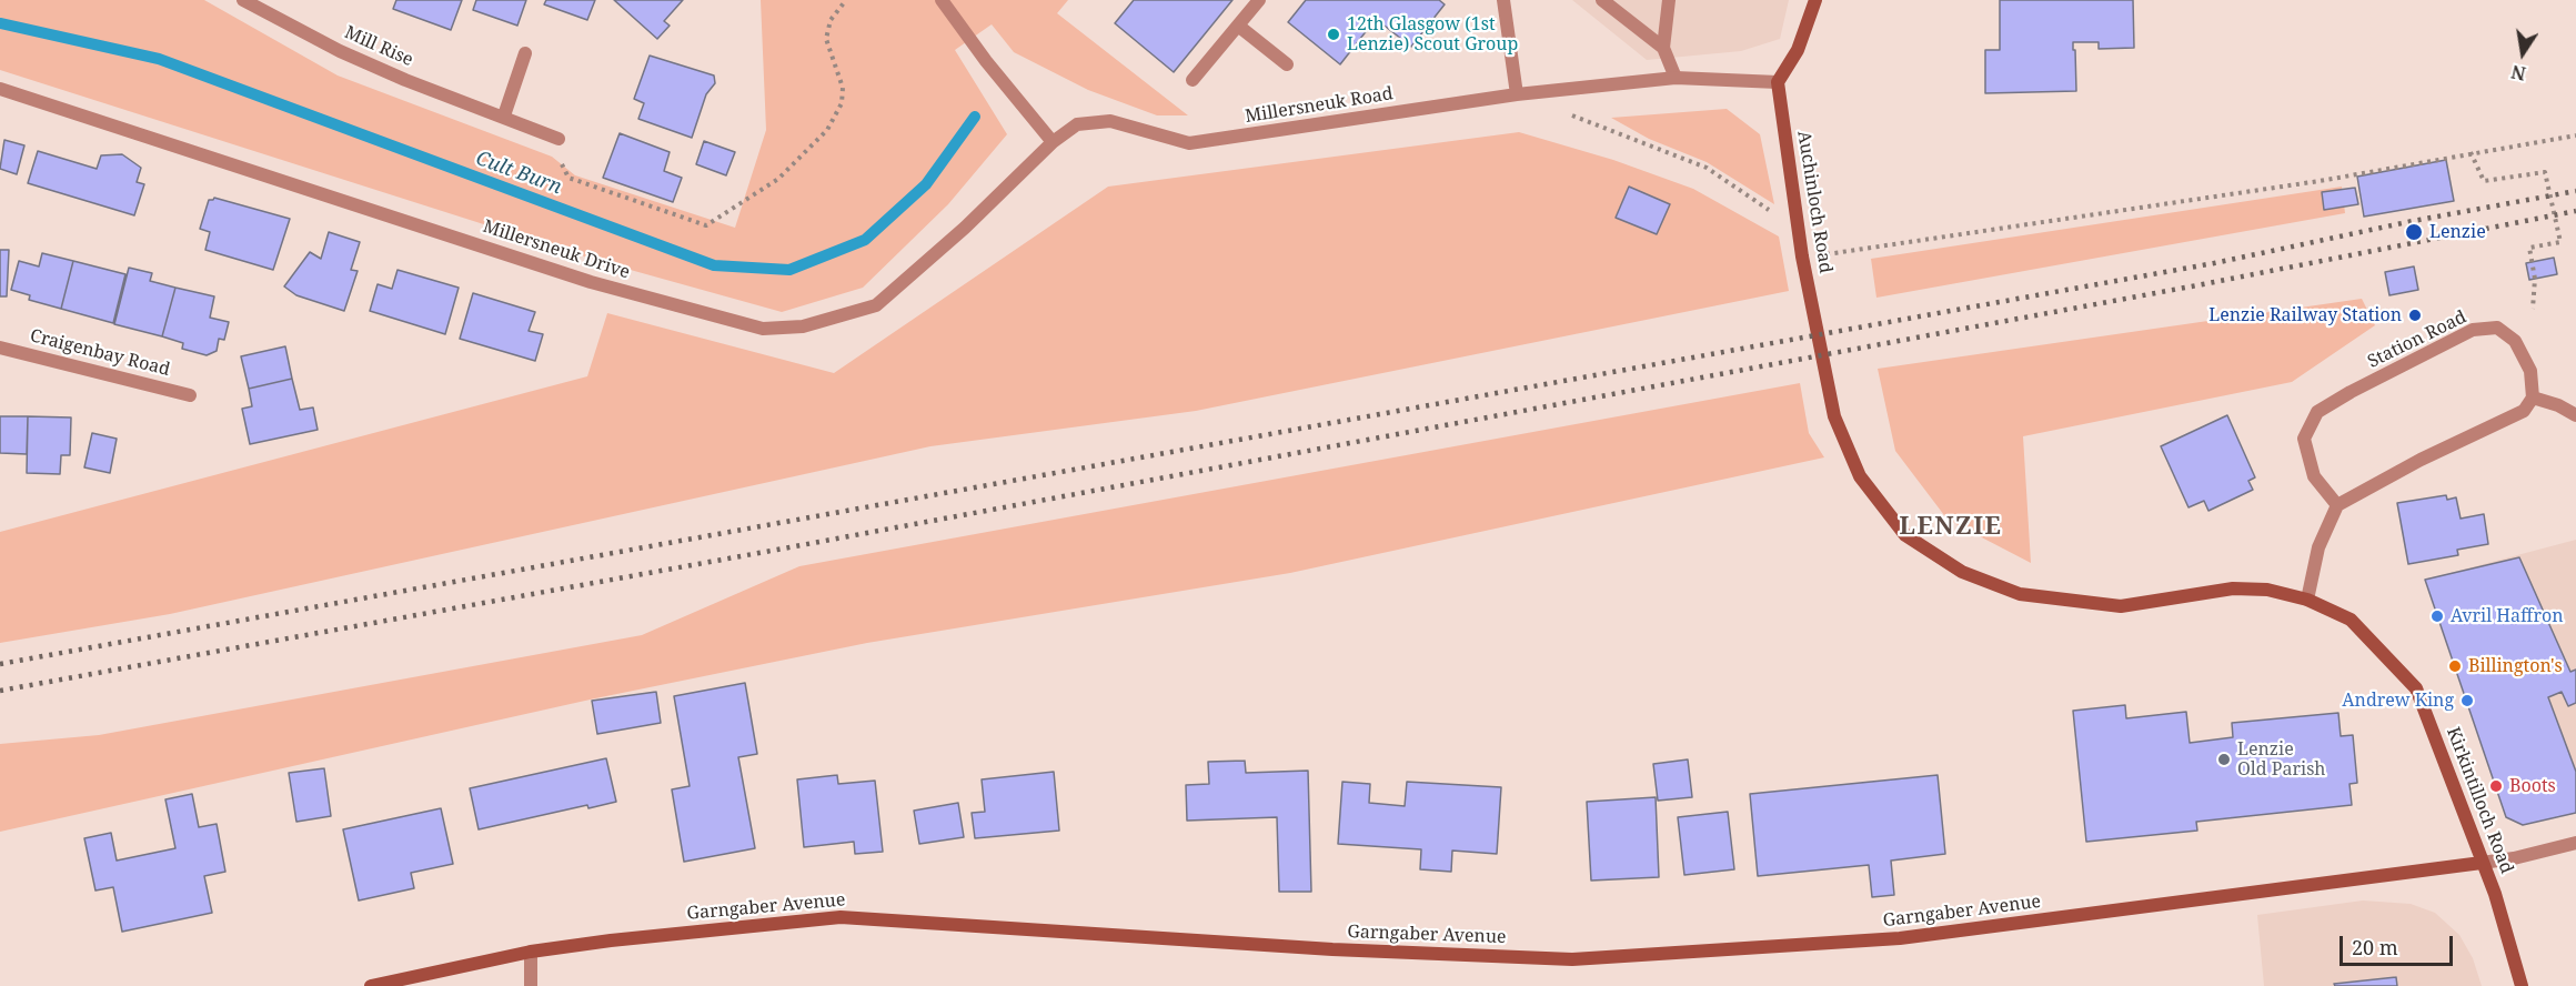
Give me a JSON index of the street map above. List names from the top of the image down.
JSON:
{
  "streets": {
    "street": [
      "Mill Rise",
      "Millersneuk Road",
      "Auchinloch Road",
      "Millersneuk Drive",
      "Station Road",
      "Craigenbay Road",
      "Kirkintilloch Road",
      "Garngaber Avenue"
    ]
  },
  "crossings": [
    ["Millersneuk Road", "Auchinloch Road"],
    ["Millersneuk Road", "Millersneuk Drive"],
    ["Auchinloch Road", "Kirkintilloch Road"],
    ["Kirkintilloch Road", "Garngaber Avenue"]
  ],
  "districts": ["LENZIE"],
  "water": ["Cult Burn"],
  "places": [
    "12th Glasgow (1st Lenzie) Scout Group",
    "Lenzie",
    "Lenzie Railway Station",
    "Avril Haffron",
    "Billington's",
    "Andrew King",
    "Lenzie Old Parish",
    "Boots"
  ],
  "scale_bar": "20 m",
  "north": "bottom"
}
